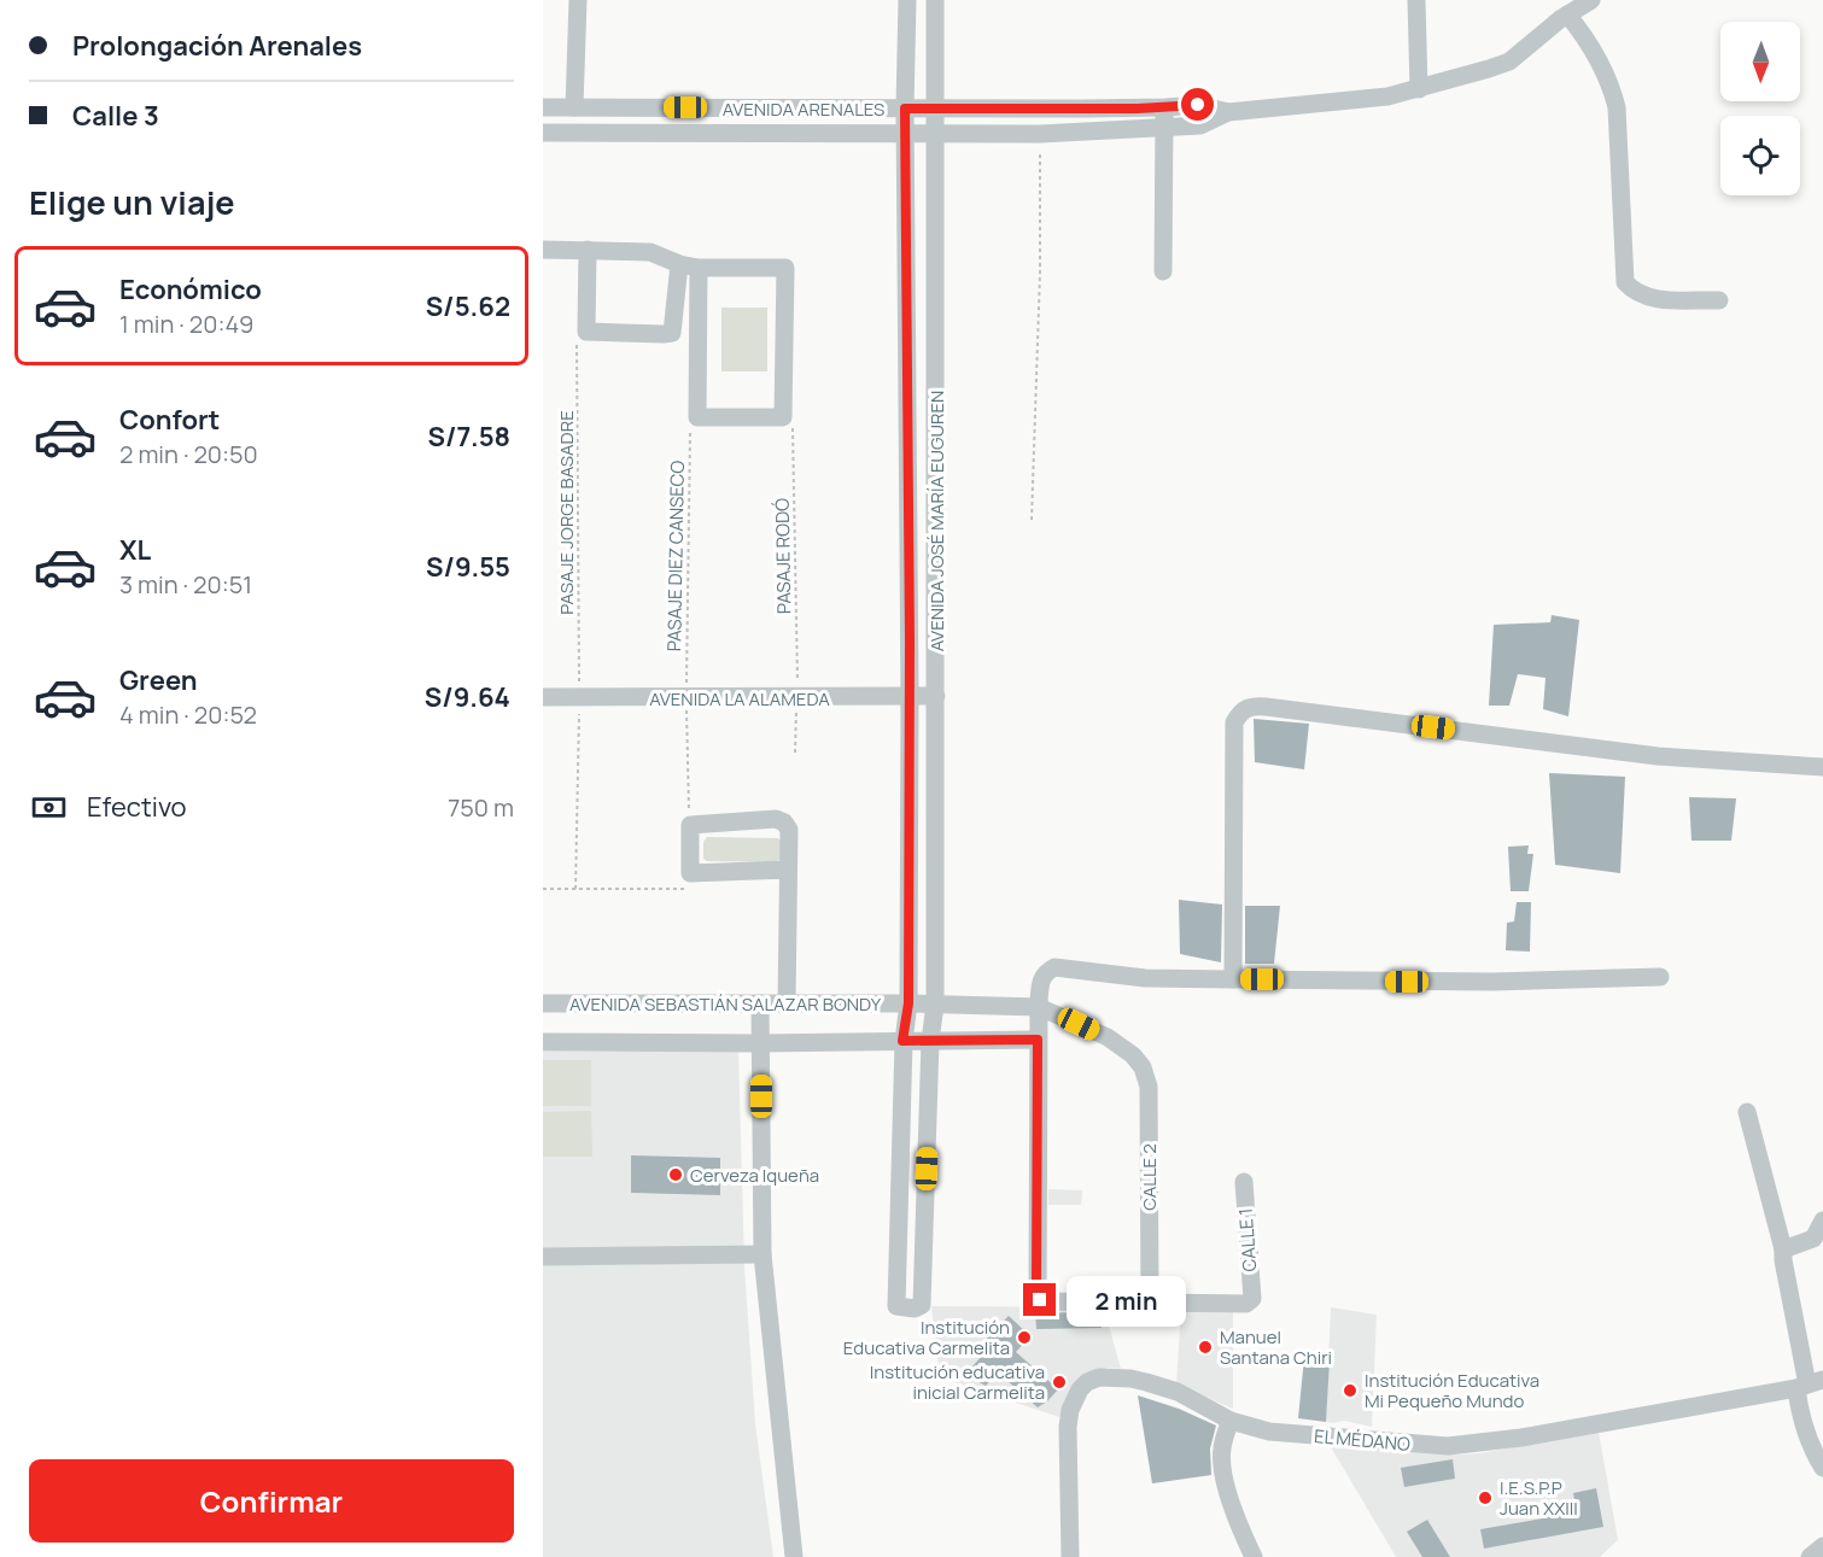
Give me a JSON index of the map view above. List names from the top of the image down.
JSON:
{
  "streets": {
    "street": [
      "AVENIDA ARENALES",
      "AVENIDA JOSÉ MARÍA EUGUREN",
      "AVENIDA LA ALAMEDA",
      "AVENIDA SEBASTIÁN SALAZAR BONDY",
      "CALLE 2",
      "CALLE 1",
      "EL MÉDANO"
    ],
    "path": ["PASAJE JORGE BASADRE", "PASAJE DIEZ CANSECO", "PASAJE RODÓ"]
  },
  "crossings": [
    ["AVENIDA ARENALES", "AVENIDA JOSÉ MARÍA EUGUREN"],
    ["PASAJE JORGE BASADRE", "AVENIDA LA ALAMEDA"],
    ["AVENIDA JOSÉ MARÍA EUGUREN", "AVENIDA LA ALAMEDA"],
    ["AVENIDA JOSÉ MARÍA EUGUREN", "AVENIDA SEBASTIÁN SALAZAR BONDY"],
    ["PASAJE DIEZ CANSECO", "AVENIDA LA ALAMEDA"],
    ["PASAJE RODÓ", "AVENIDA LA ALAMEDA"],
    ["AVENIDA SEBASTIÁN SALAZAR BONDY", "CALLE 2"],
    ["CALLE 2", "CALLE 1"]
  ],
  "places": [
    "Cerveza Iqueña",
    "Institución Educativa Carmelita",
    "Manuel Santana Chiri",
    "Institución educativa inicial Carmelita",
    "Institución Educativa Mi Pequeño Mundo",
    "I.E.S.P.P Juan XXIII"
  ],
  "north": "bottom",
  "page": {
    "banner": ["Prolongación Arenales", "Calle 3"],
    "heading": "Elige un viaje",
    "list": [
      {
        "name": "Económico",
        "note": "1 min · 20:49",
        "value": "S/5.62"
      },
      {
        "name": "Confort",
        "note": "2 min · 20:50",
        "value": "S/7.58"
      },
      {
        "name": "XL",
        "note": "3 min · 20:51",
        "value": "S/9.55"
      },
      {
        "name": "Green",
        "note": "4 min · 20:52",
        "value": "S/9.64"
      }
    ],
    "pay": ["Efectivo", "750 m"],
    "bubble": "2 min",
    "buttons": "Confirmar"
  }
}
